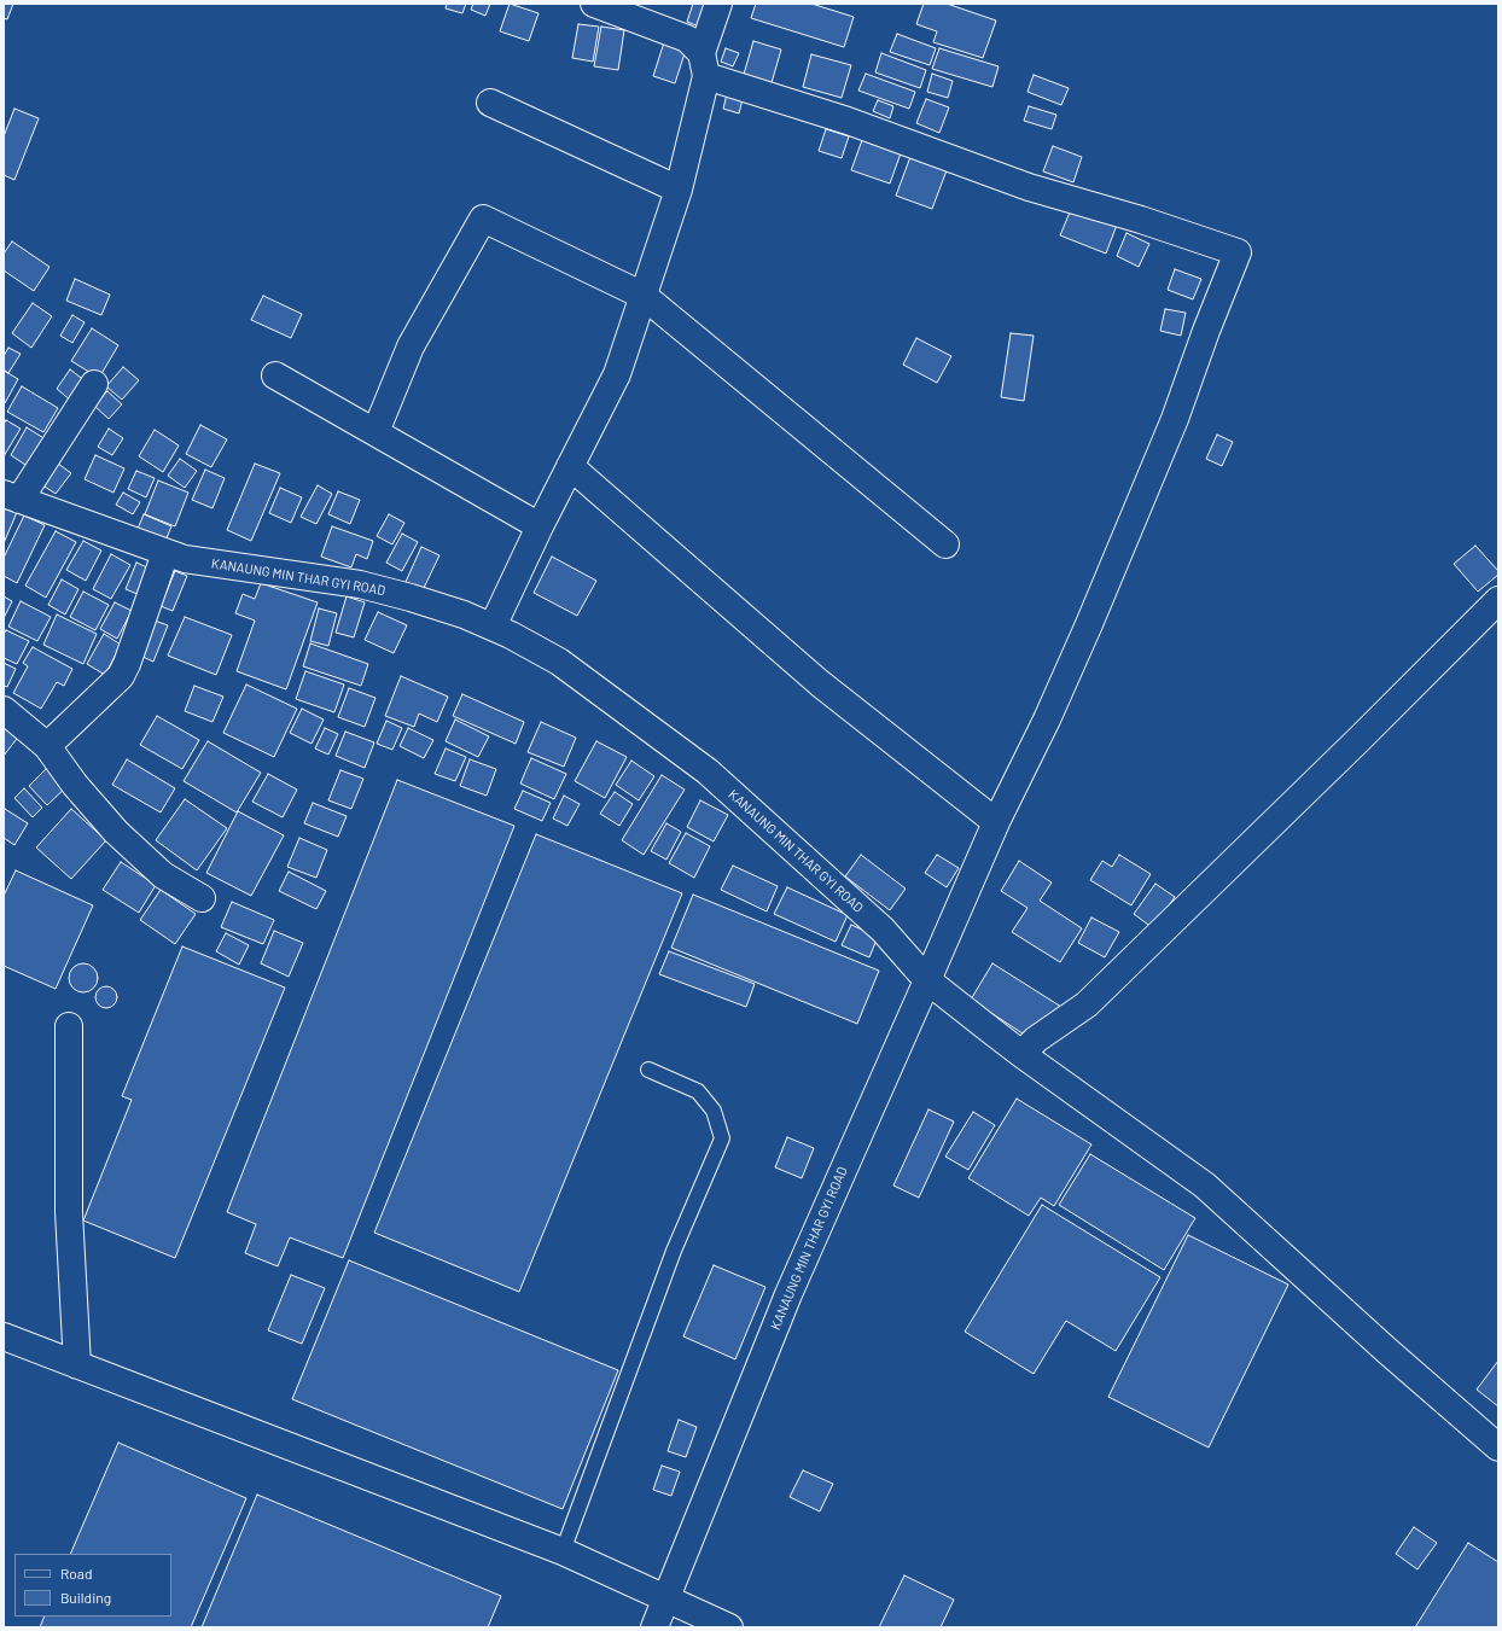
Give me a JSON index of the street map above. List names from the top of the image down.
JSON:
{
  "streets": {
    "street": ["KANAUNG MIN THAR GYI ROAD"]
  },
  "legend": ["Road", "Building"]
}
